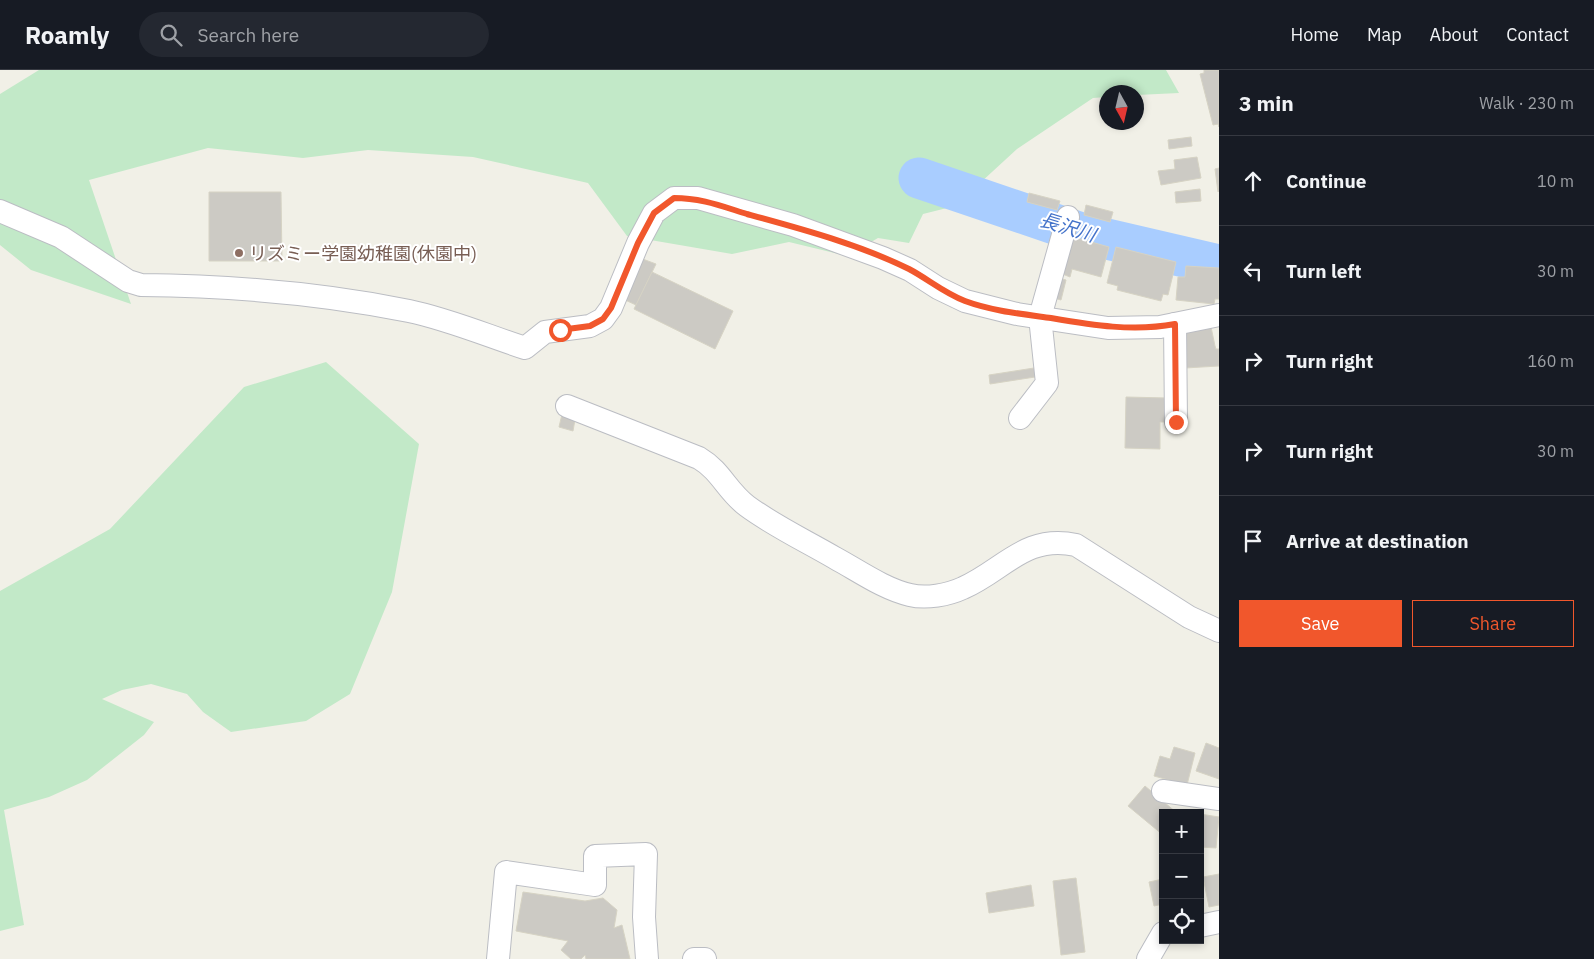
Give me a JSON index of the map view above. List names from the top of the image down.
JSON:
{
  "water": ["長沢川"],
  "places": ["リズミー学園幼稚園(休園中)"],
  "north": "bottom",
  "page": {
    "header": "Roamly",
    "search": "Search here",
    "nav": [
      "Home",
      "Map",
      "About",
      "Contact"
    ],
    "heading": ["3 min", "Walk · 230 m"],
    "list": [
      ["Continue", "10 m"],
      ["Turn left", "30 m"],
      ["Turn right", "160 m"],
      ["Turn right", "30 m"],
      "Arrive at destination"
    ],
    "buttons": ["Save", "Share"],
    "map_buttons": ["+", "−"]
  }
}
